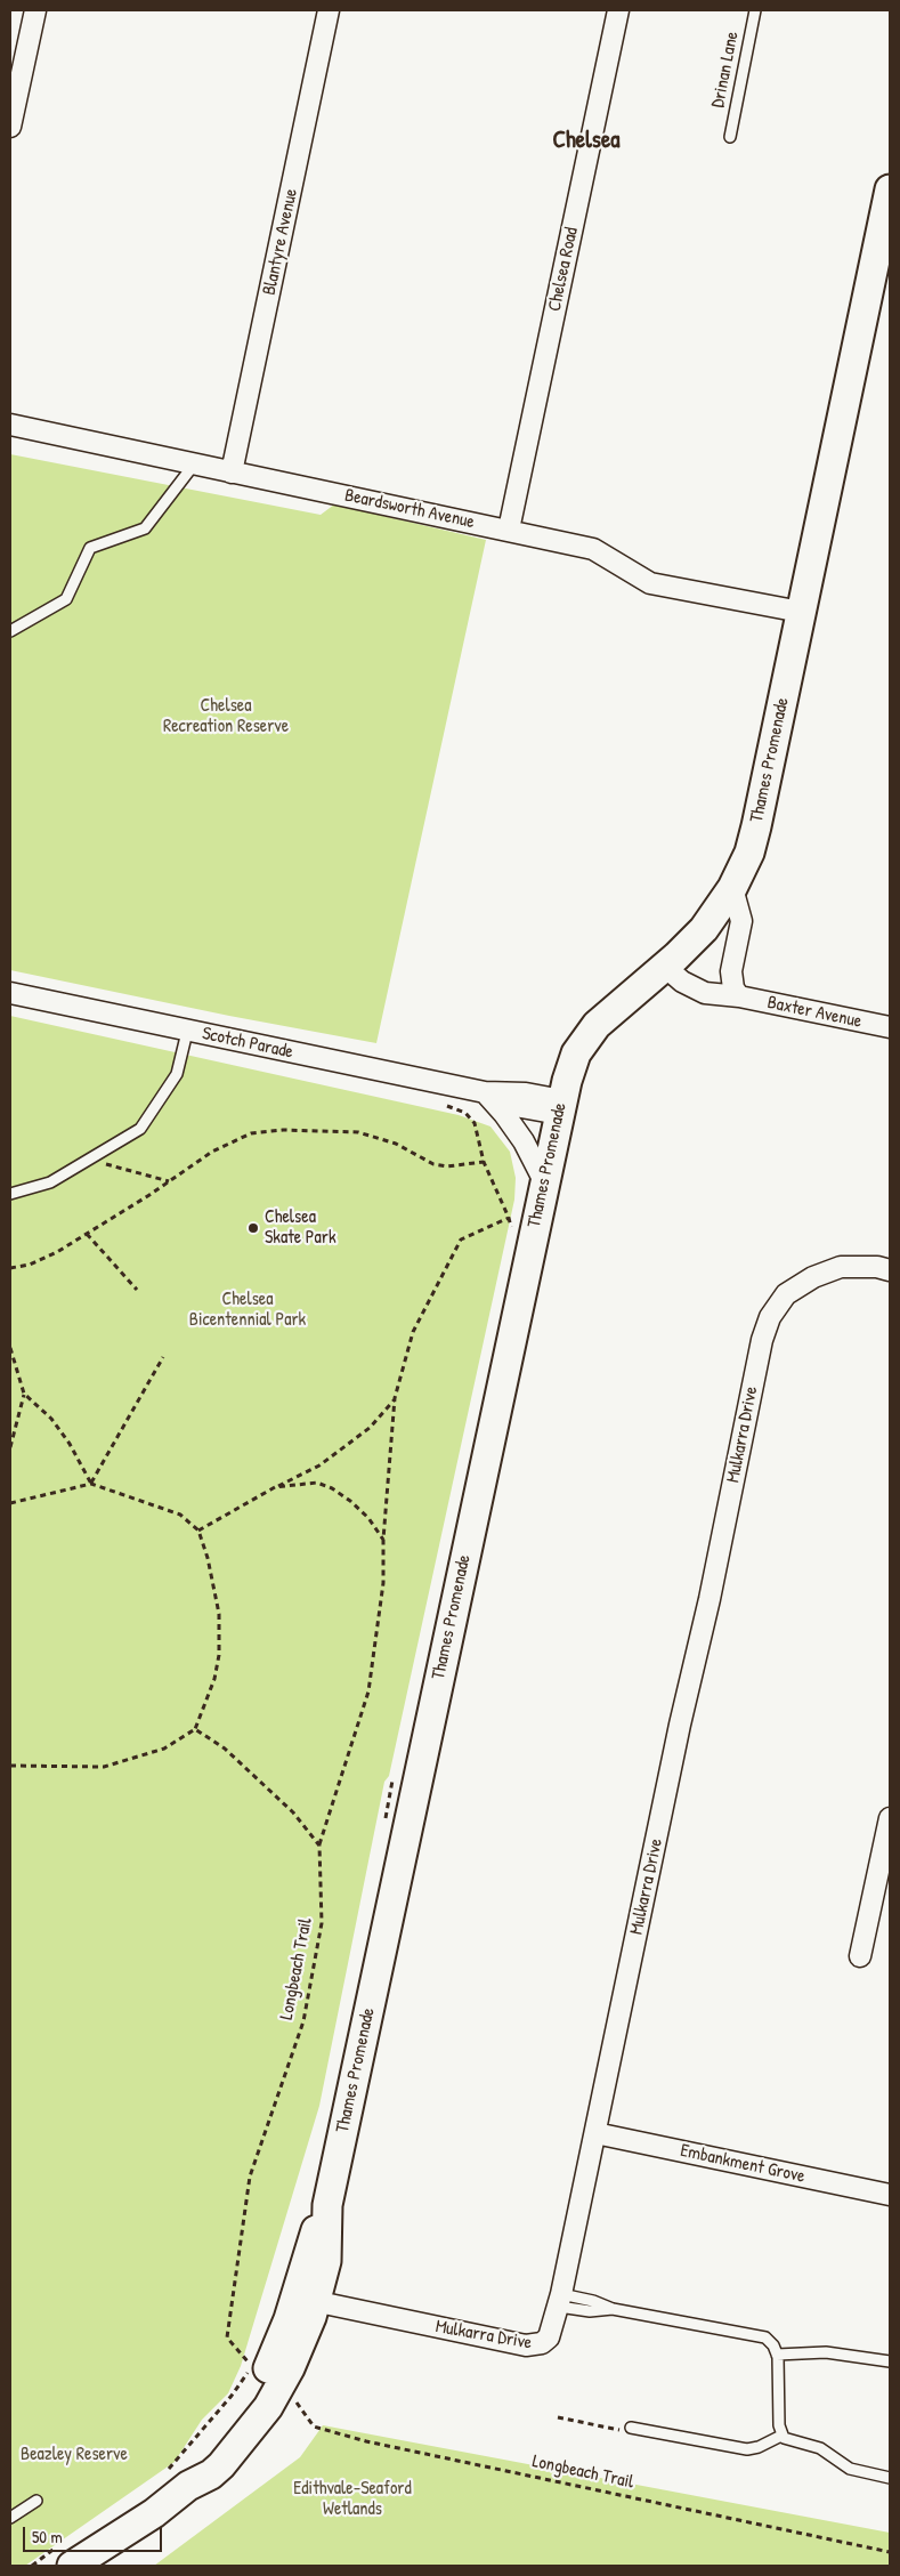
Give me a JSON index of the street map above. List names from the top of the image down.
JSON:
{
  "streets": {
    "main road": ["Thames Promenade"],
    "street": [
      "Blantyre Avenue",
      "Chelsea Road",
      "Beardsworth Avenue",
      "Baxter Avenue",
      "Scotch Parade",
      "Mulkarra Drive",
      "Embankment Grove"
    ],
    "lane": ["Drinan Lane"],
    "path": ["Longbeach Trail"]
  },
  "crossings": [
    ["Blantyre Avenue", "Beardsworth Avenue"],
    ["Chelsea Road", "Beardsworth Avenue"],
    ["Beardsworth Avenue", "Thames Promenade"],
    ["Thames Promenade", "Baxter Avenue"],
    ["Thames Promenade", "Scotch Parade"],
    ["Thames Promenade", "Mulkarra Drive"],
    ["Thames Promenade", "Longbeach Trail"],
    ["Mulkarra Drive", "Embankment Grove"]
  ],
  "districts": ["Chelsea"],
  "parks": [
    "Chelsea Recreation Reserve",
    "Chelsea Bicentennial Park",
    "Beazley Reserve",
    "Edithvale-Seaford Wetlands"
  ],
  "places": ["Chelsea Skate Park"],
  "scale_bar": "50 m"
}
